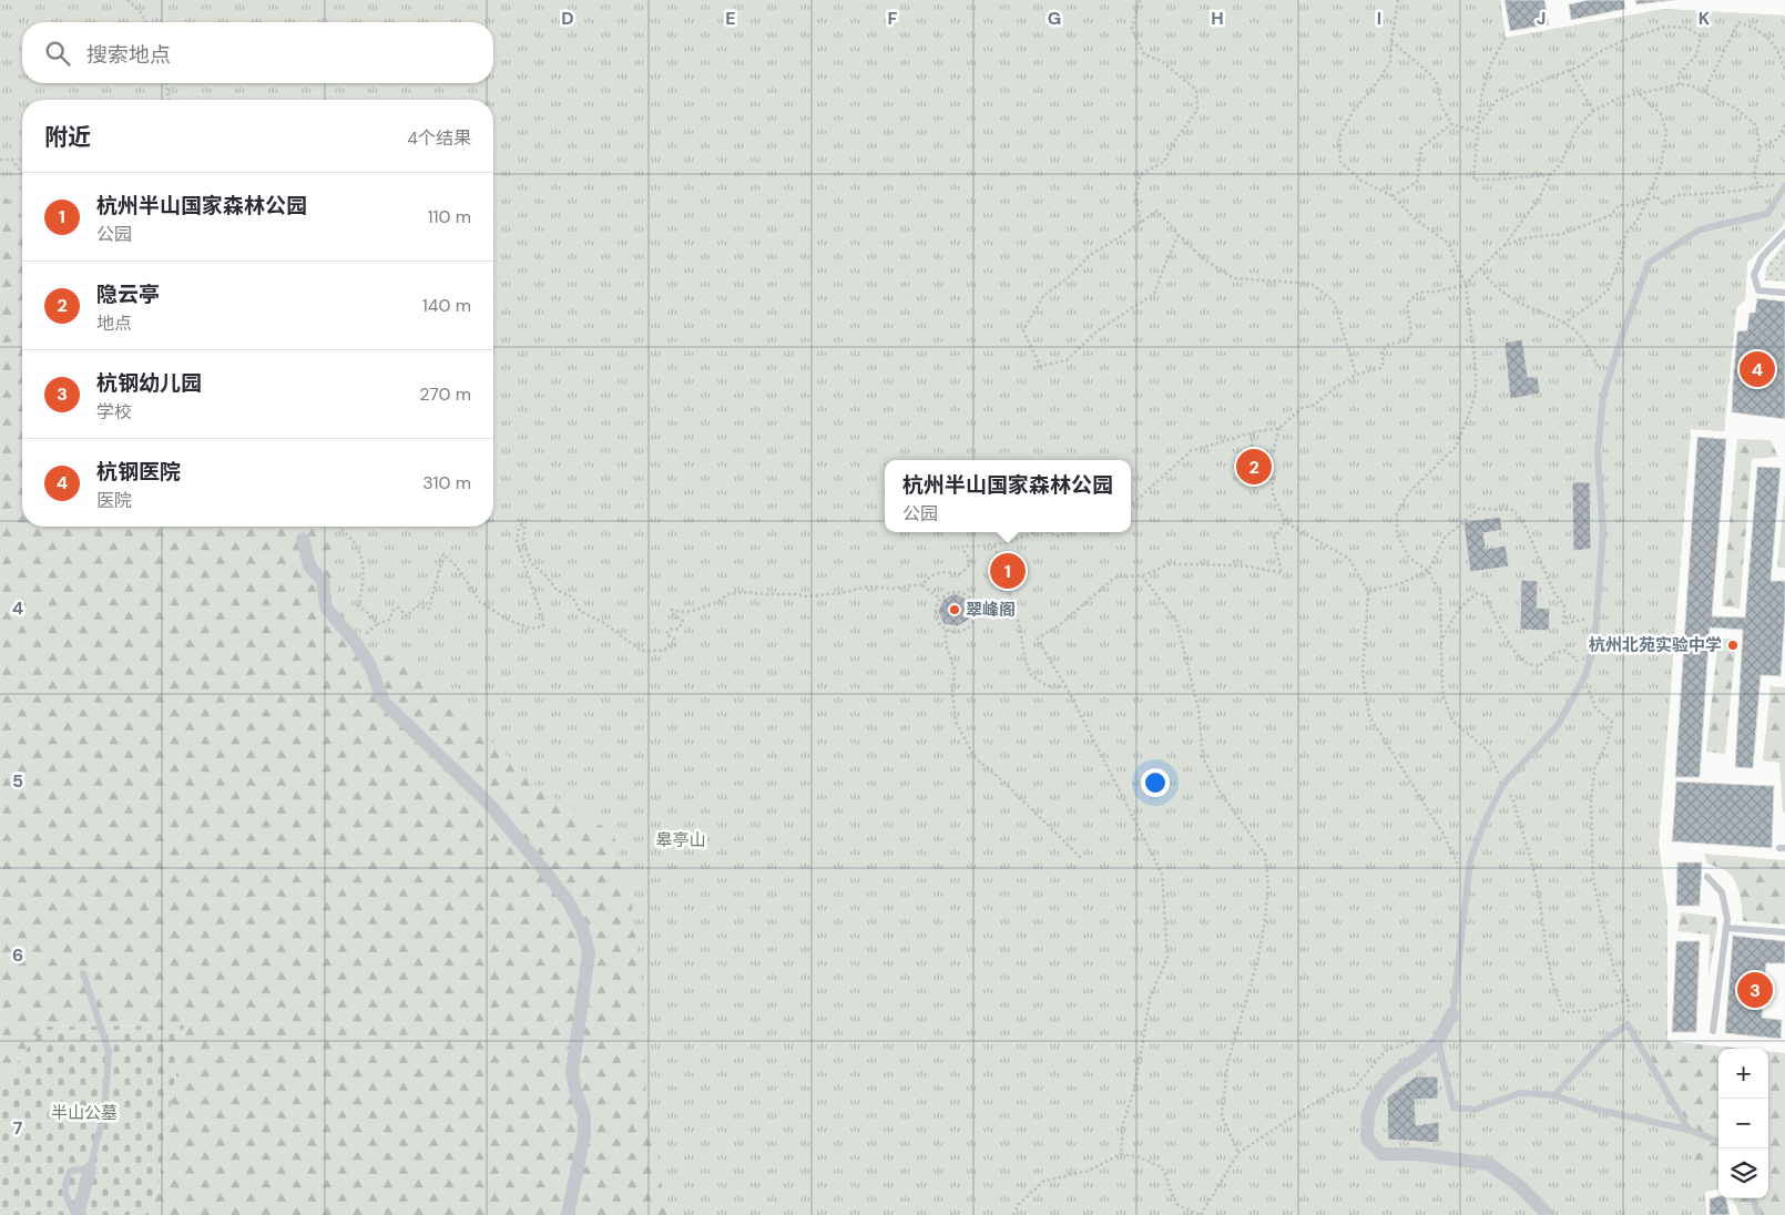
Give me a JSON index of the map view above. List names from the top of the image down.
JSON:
{
  "parks": ["皋亭山", "半山公墓"],
  "places": ["翠峰阁", "杭州北苑实验中学"],
  "page": {
    "search": "搜索地点",
    "heading": ["附近", "4个结果"],
    "list": [
      {
        "mark": "1",
        "name": "杭州半山国家森林公园",
        "note": "公园",
        "value": "110 m"
      },
      {
        "mark": "2",
        "name": "隐云亭",
        "note": "地点",
        "value": "140 m"
      },
      {
        "mark": "3",
        "name": "杭钢幼儿园",
        "note": "学校",
        "value": "270 m"
      },
      {
        "mark": "4",
        "name": "杭钢医院",
        "note": "医院",
        "value": "310 m"
      }
    ],
    "pins": [
      "4",
      "2",
      "1",
      "3"
    ],
    "popup": ["杭州半山国家森林公园", "公园"],
    "map_buttons": ["+", "−"]
  },
  "grid": {
    "columns": [
      "D",
      "E",
      "F",
      "G",
      "H",
      "I",
      "J",
      "K"
    ],
    "rows": [
      "4",
      "5",
      "6",
      "7"
    ]
  }
}
